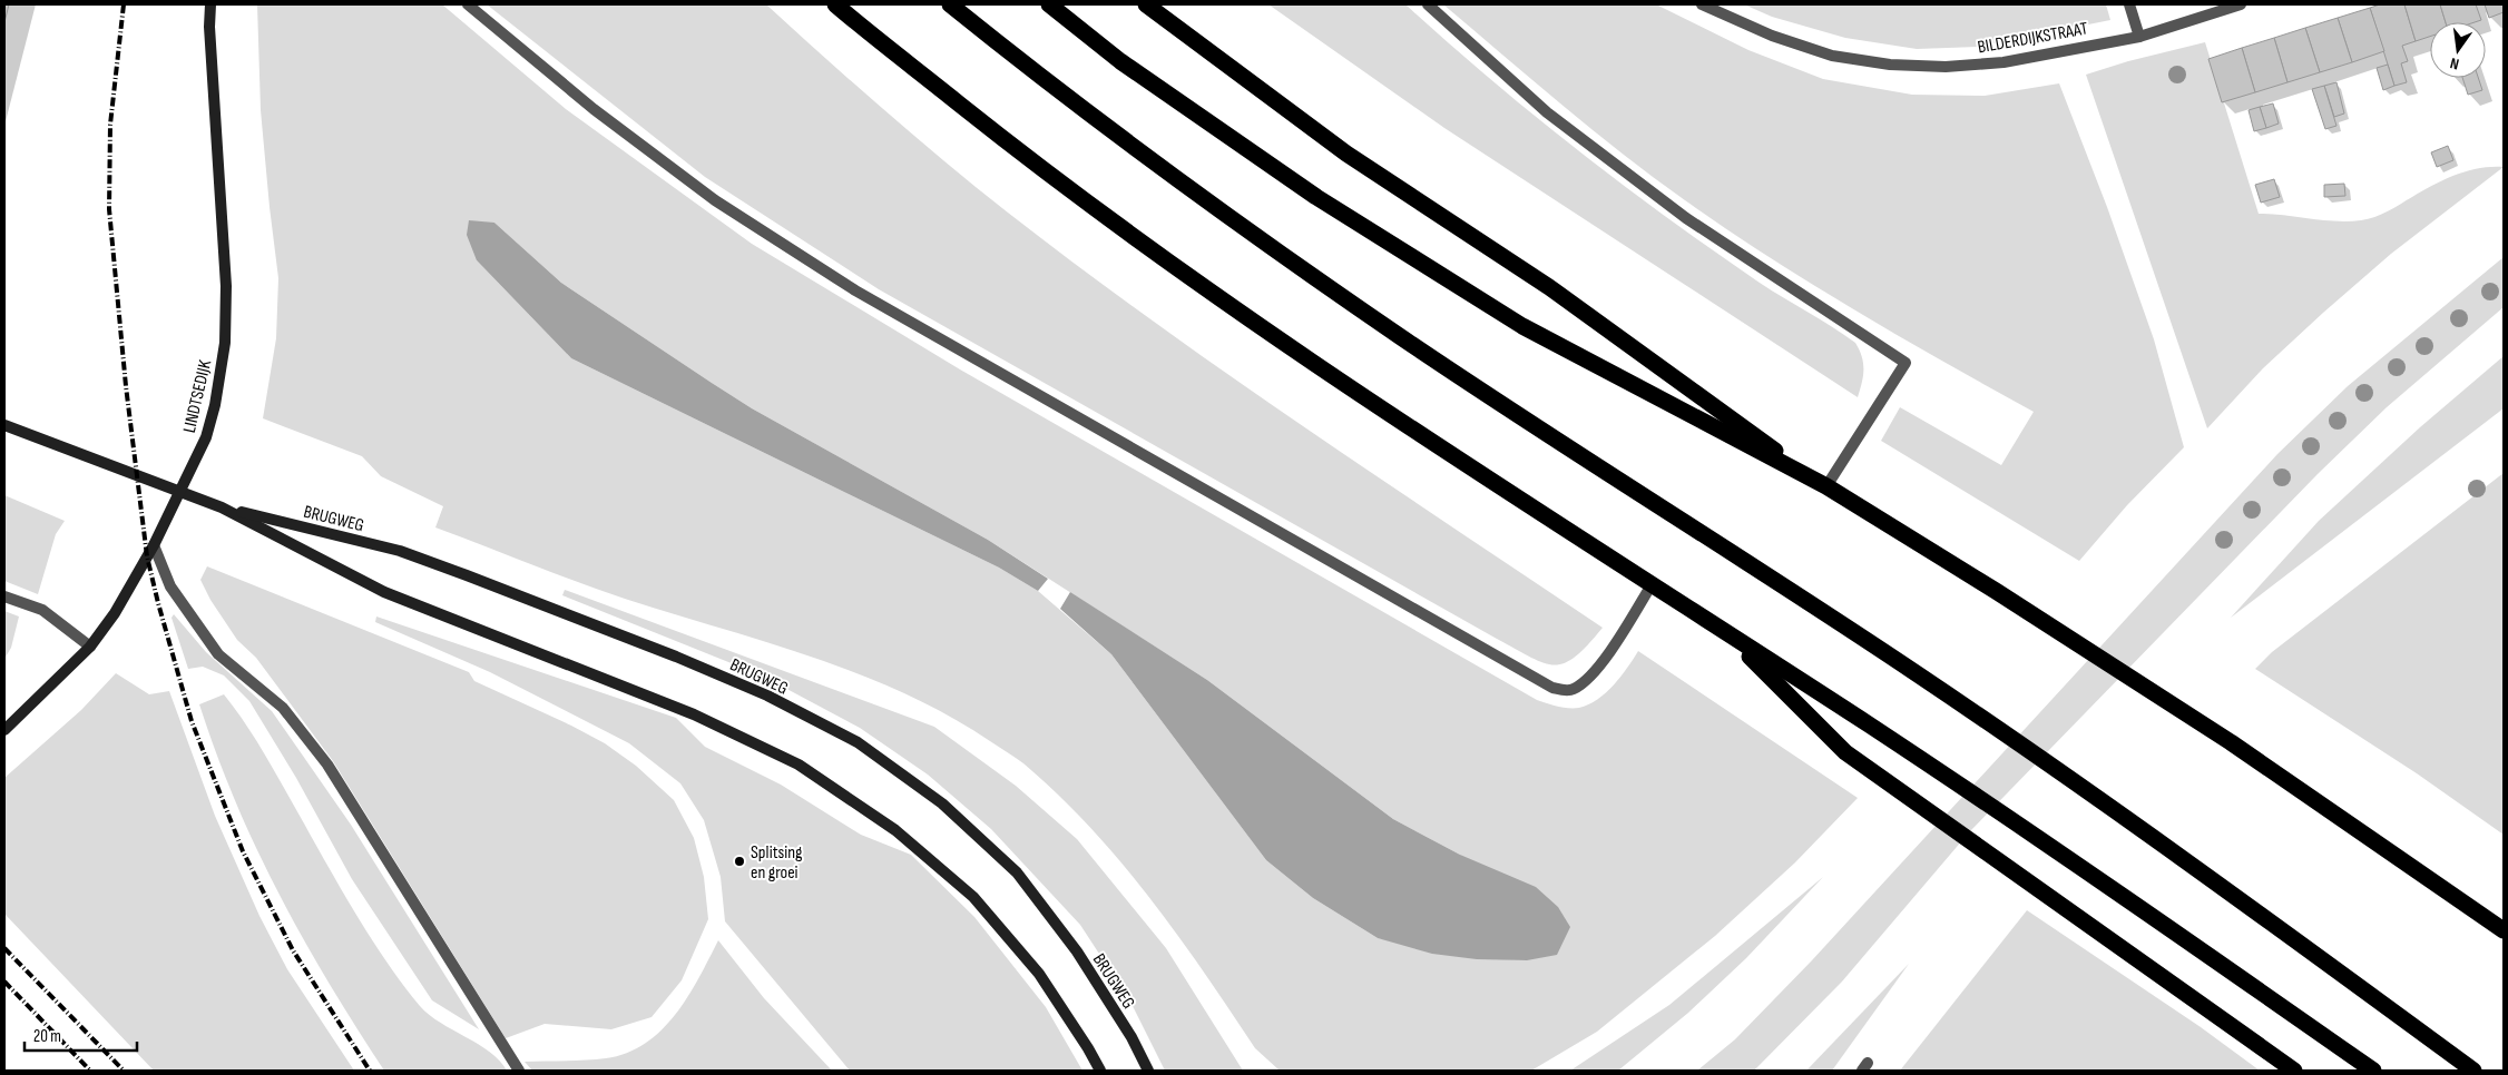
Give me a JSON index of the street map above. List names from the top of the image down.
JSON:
{
  "streets": {
    "main road": ["LINDTSEDIJK", "BRUGWEG"],
    "street": ["BILDERDIJKSTRAAT"]
  },
  "places": ["Splitsing en groei"],
  "scale_bar": "20 m",
  "north": "bottom"
}
